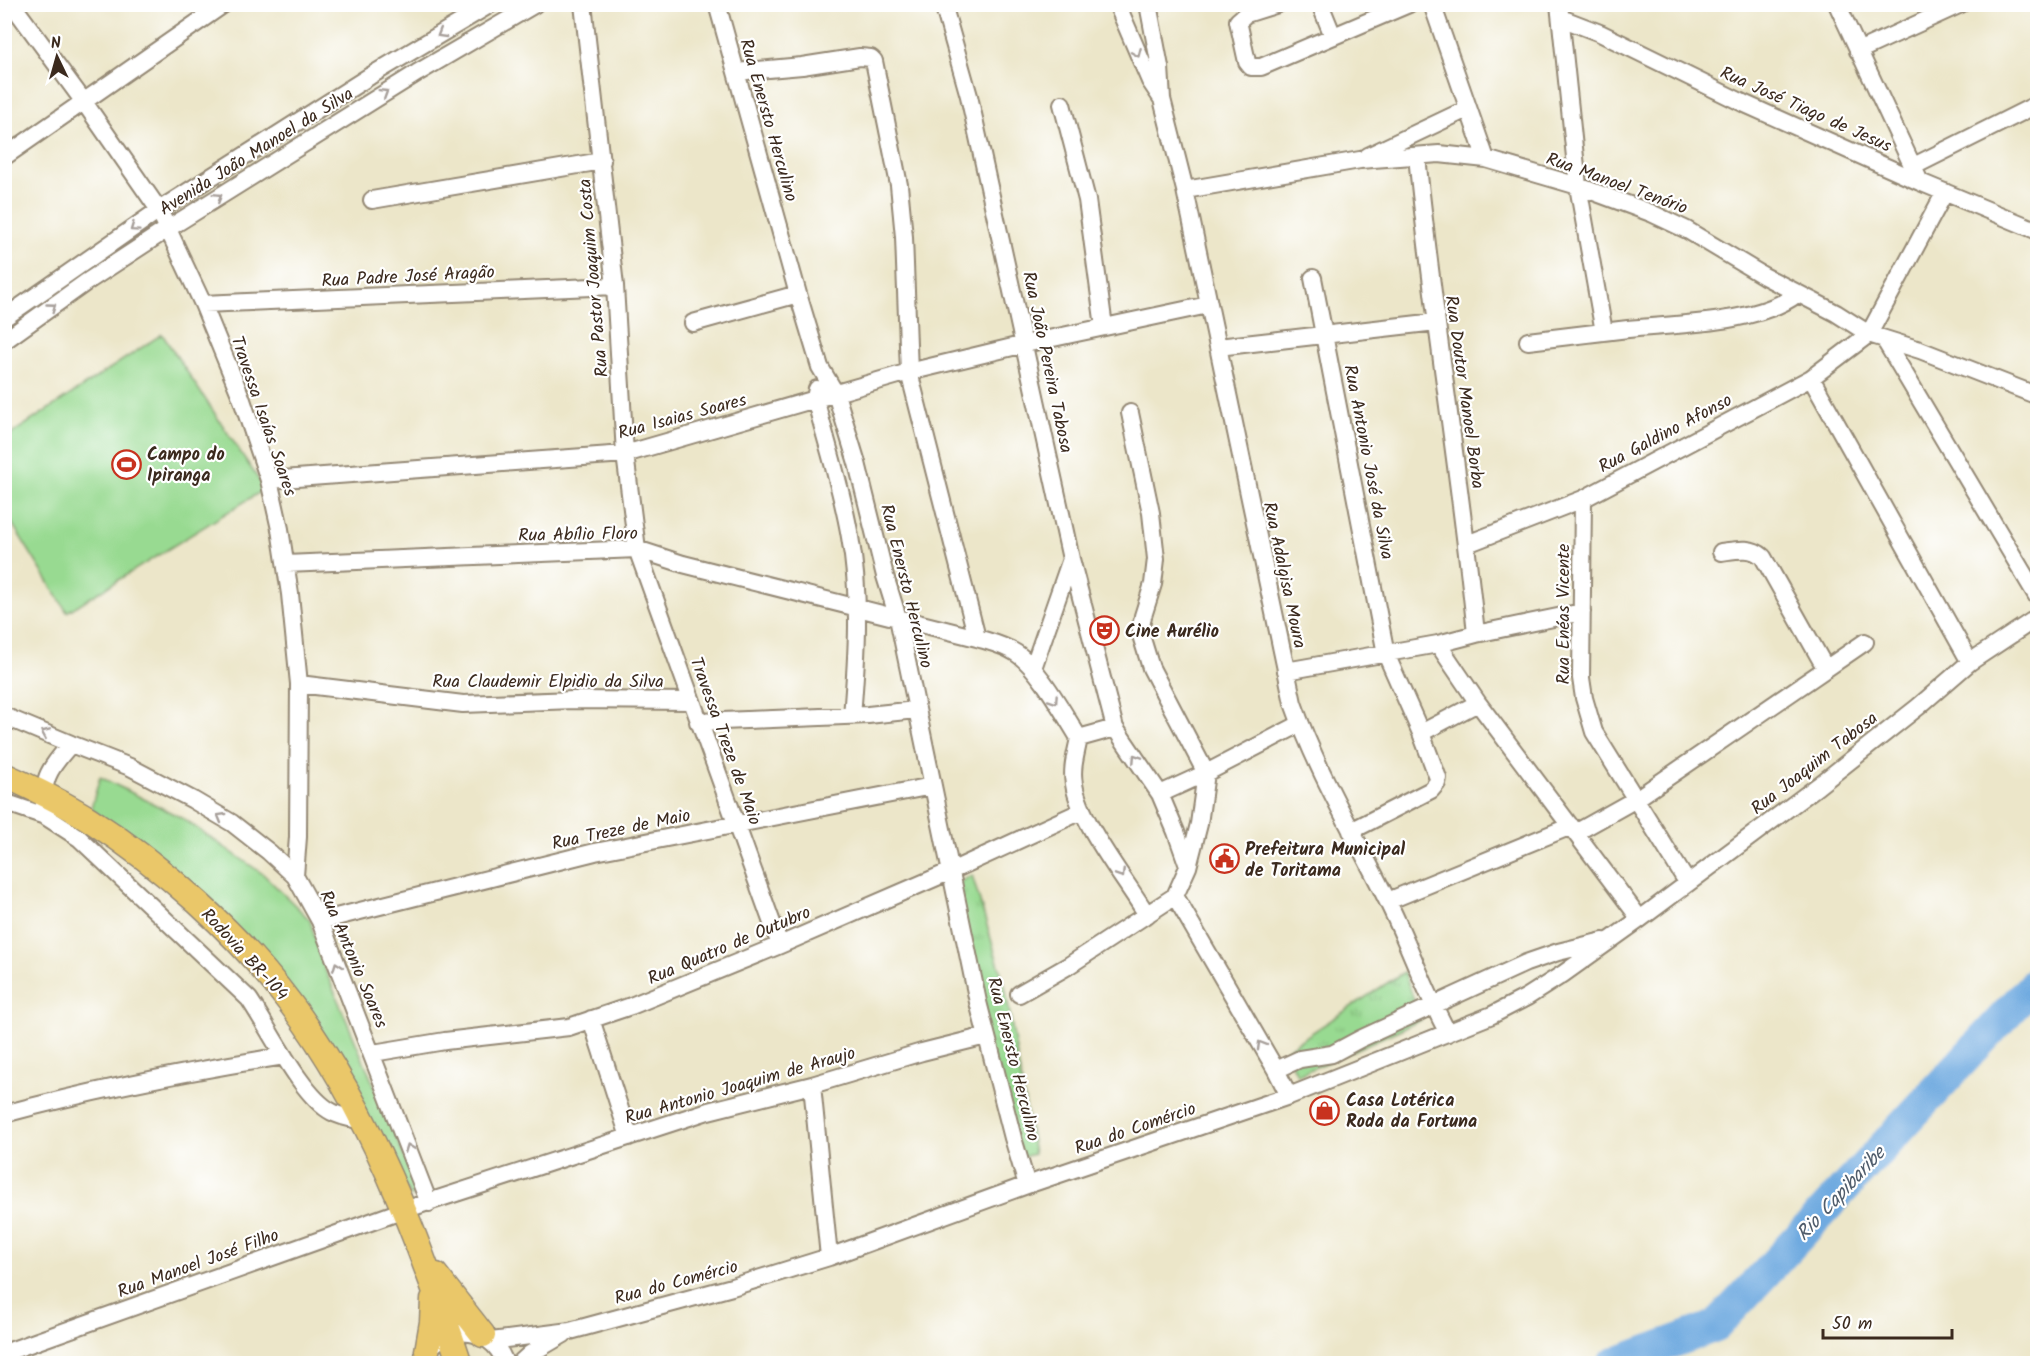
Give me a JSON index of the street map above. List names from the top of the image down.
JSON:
{
  "streets": {
    "highway": ["Rodovia BR-104"],
    "street": [
      "Rua José Tiago de Jesus",
      "Rua Enersto Herculino",
      "Avenida João Manoel da Silva",
      "Rua Manoel Tenório",
      "Rua Padre José Aragão",
      "Rua Pastor Joaquim Costa",
      "Rua João Pereira Tabosa",
      "Rua Doutor Manoel Borba",
      "Travessa Isaías Soares",
      "Rua Isaias Soares",
      "Rua Galdino Afonso",
      "Rua Antonio José da Silva",
      "Rua Abílio Floro",
      "Rua Adalgisa Moura",
      "Rua Enéas Vicente",
      "Rua Claudemir Elpidio da Silva",
      "Travessa Treze de Maio",
      "Rua Joaquim Tabosa",
      "Rua Treze de Maio",
      "Rua Quatro de Outubro",
      "Rua Antonio Soares",
      "Rua Antonio Joaquim de Araujo",
      "Rua do Comércio",
      "Rua Manoel José Filho"
    ]
  },
  "crossings": [
    ["Rua Enersto Herculino", "Rua Isaias Soares"],
    ["Rua Enersto Herculino", "Rua Abílio Floro"],
    ["Rua Enersto Herculino", "Rua Treze de Maio"],
    ["Rua Enersto Herculino", "Rua Quatro de Outubro"],
    ["Rua Enersto Herculino", "Rua Antonio Joaquim de Araujo"],
    ["Rua Enersto Herculino", "Rua do Comércio"],
    ["Avenida João Manoel da Silva", "Travessa Isaías Soares"],
    ["Rua Manoel Tenório", "Rua Doutor Manoel Borba"],
    ["Rua Manoel Tenório", "Rua Galdino Afonso"],
    ["Rua Manoel Tenório", "Rua Adalgisa Moura"],
    ["Rua Padre José Aragão", "Rua Pastor Joaquim Costa"],
    ["Rua Padre José Aragão", "Travessa Isaías Soares"],
    ["Rua Pastor Joaquim Costa", "Rua Isaias Soares"],
    ["Rua Pastor Joaquim Costa", "Rua Abílio Floro"],
    ["Rua Pastor Joaquim Costa", "Travessa Treze de Maio"],
    ["Rua João Pereira Tabosa", "Rua Isaias Soares"],
    ["Rua Doutor Manoel Borba", "Rua Galdino Afonso"],
    ["Travessa Isaías Soares", "Rua Isaias Soares"],
    ["Travessa Isaías Soares", "Rua Abílio Floro"],
    ["Travessa Isaías Soares", "Rua Claudemir Elpidio da Silva"],
    ["Travessa Isaías Soares", "Rua Antonio Soares"],
    ["Rua Isaias Soares", "Rua Adalgisa Moura"],
    ["Rua Galdino Afonso", "Rua Enéas Vicente"],
    ["Rua Antonio José da Silva", "Rua Adalgisa Moura"],
    ["Rua Abílio Floro", "Travessa Treze de Maio"],
    ["Rua Adalgisa Moura", "Rua Joaquim Tabosa"],
    ["Rua Adalgisa Moura", "Rua do Comércio"],
    ["Rua Enéas Vicente", "Rua Joaquim Tabosa"],
    ["Rua Claudemir Elpidio da Silva", "Travessa Treze de Maio"],
    ["Travessa Treze de Maio", "Rua Treze de Maio"],
    ["Travessa Treze de Maio", "Rua Quatro de Outubro"],
    ["Rua Joaquim Tabosa", "Rua do Comércio"],
    ["Rua Treze de Maio", "Rua Antonio Soares"],
    ["Rua Quatro de Outubro", "Rua Antonio Soares"],
    ["Rodovia BR-104", "Rua Antonio Joaquim de Araujo"],
    ["Rodovia BR-104", "Rua Manoel José Filho"],
    ["Rua Antonio Soares", "Rua Antonio Joaquim de Araujo"],
    ["Rua Antonio Joaquim de Araujo", "Rua Manoel José Filho"]
  ],
  "water": ["Rio Capibaribe"],
  "places": {
    "sports": ["Campo do Ipiranga"],
    "theatre": ["Cine Aurélio"],
    "public building": ["Prefeitura Municipal de Toritama"],
    "shop": ["Casa Lotérica Roda da Fortuna"]
  },
  "scale_bar": "50 m",
  "north": "top"
}
